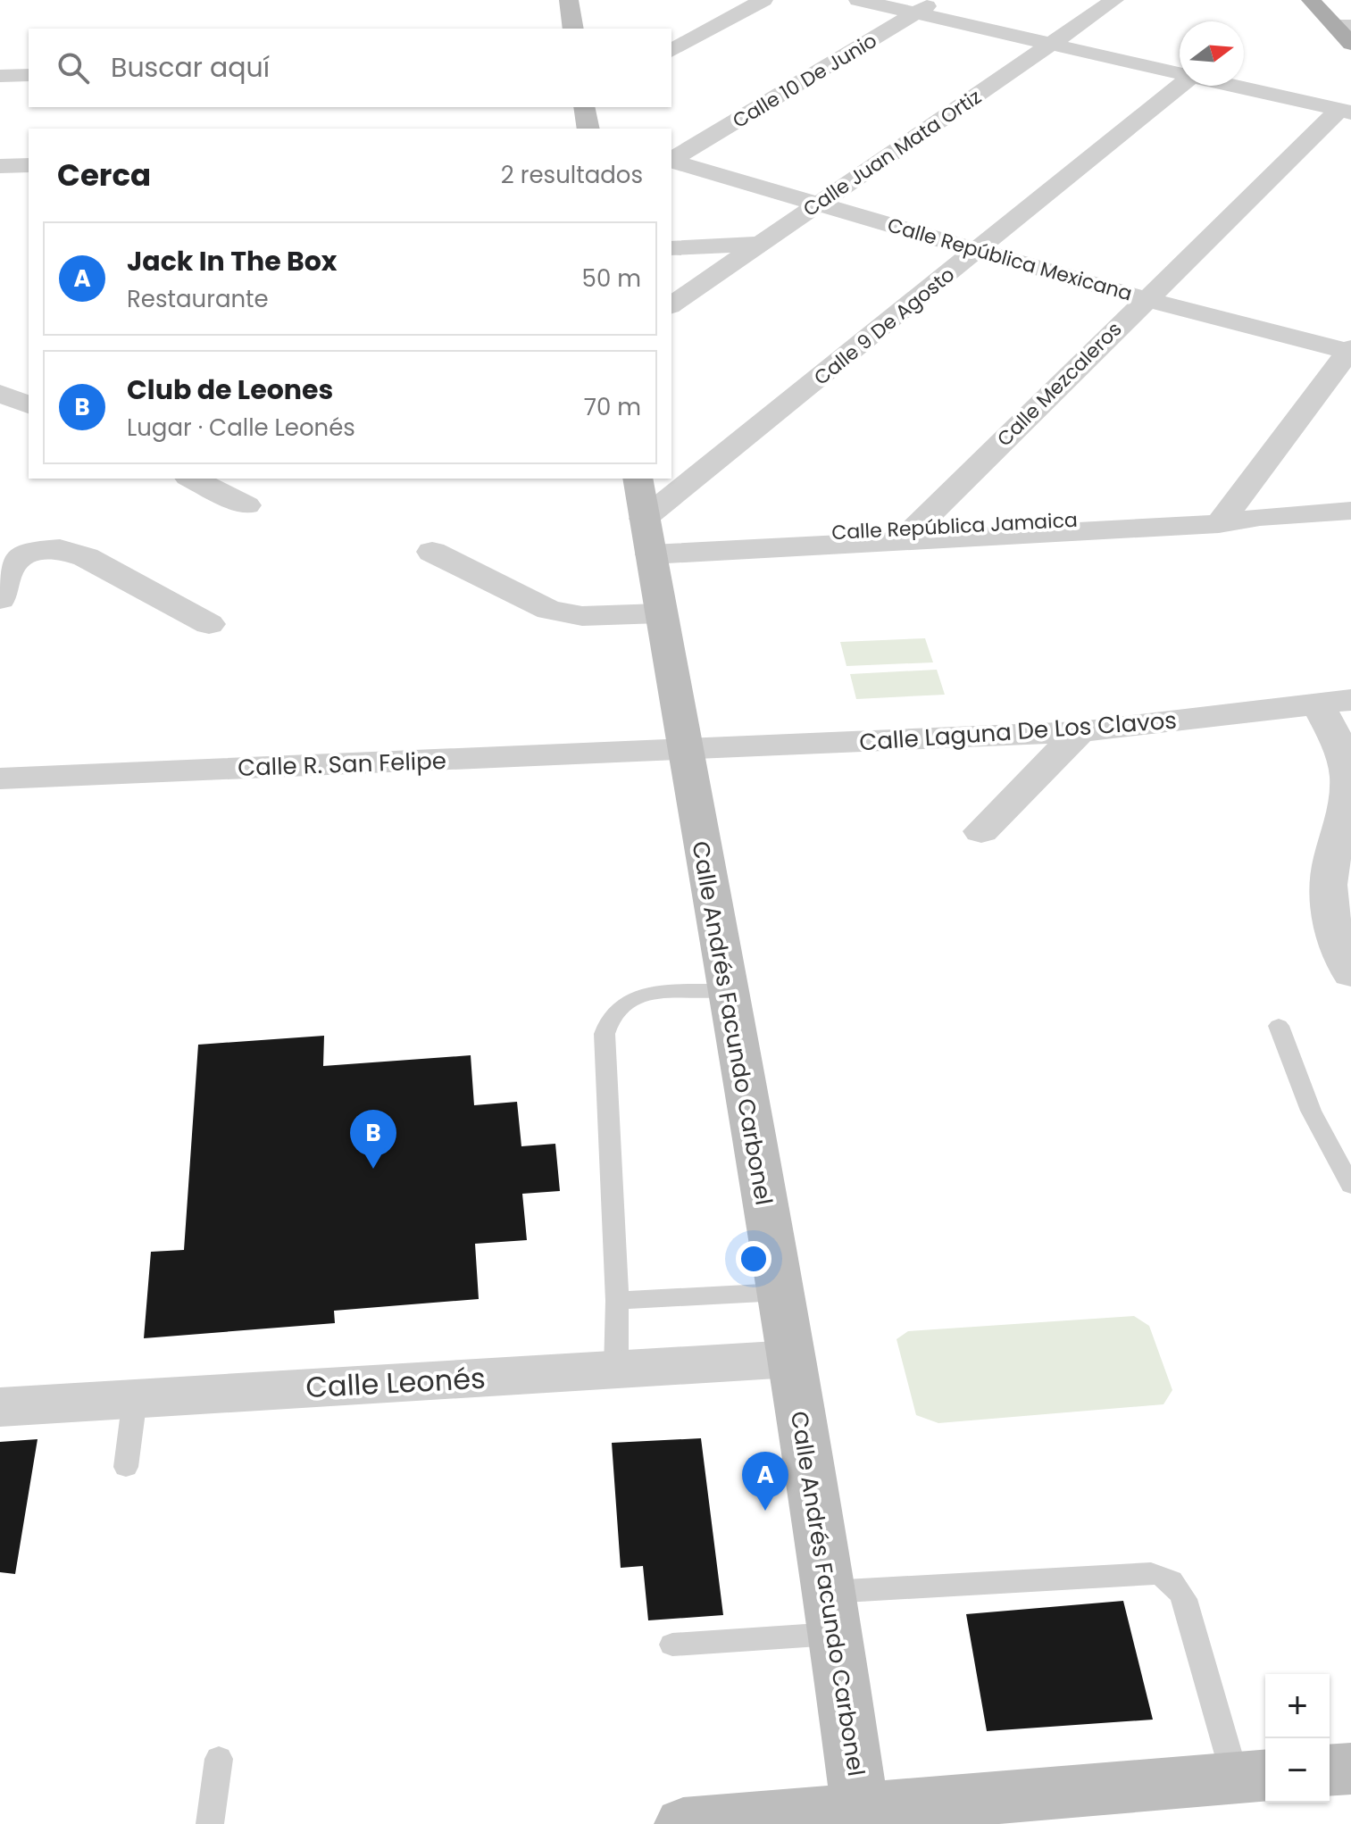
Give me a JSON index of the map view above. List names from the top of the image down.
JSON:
{
  "streets": {
    "main road": ["Calle Andrés Facundo Carbonel"],
    "street": [
      "Calle 10 De Junio",
      "Calle Juan Mata Ortiz",
      "Calle República Mexicana",
      "Calle 9 De Agosto",
      "Calle Mezcaleros",
      "Calle República Jamaica",
      "Calle Laguna De Los Clavos",
      "Calle R. San Felipe",
      "Calle Leonés"
    ]
  },
  "crossings": [
    ["Calle Juan Mata Ortiz", "Calle República Mexicana"],
    ["Calle República Mexicana", "Calle 9 De Agosto"],
    ["Calle República Mexicana", "Calle Mezcaleros"],
    ["Calle 9 De Agosto", "Calle República Jamaica"],
    ["Calle 9 De Agosto", "Calle Andrés Facundo Carbonel"],
    ["Calle Mezcaleros", "Calle República Jamaica"],
    ["Calle República Jamaica", "Calle Andrés Facundo Carbonel"],
    ["Calle Laguna De Los Clavos", "Calle R. San Felipe"],
    ["Calle Laguna De Los Clavos", "Calle Andrés Facundo Carbonel"],
    ["Calle R. San Felipe", "Calle Andrés Facundo Carbonel"],
    ["Calle Andrés Facundo Carbonel", "Calle Leonés"]
  ],
  "north": "right",
  "page": {
    "search": "Buscar aquí",
    "heading": ["Cerca", "2 resultados"],
    "list": [
      {
        "mark": "A",
        "name": "Jack In The Box",
        "note": "Restaurante",
        "value": "50 m"
      },
      {
        "mark": "B",
        "name": "Club de Leones",
        "note": "Lugar · Calle Leonés",
        "value": "70 m"
      }
    ],
    "pins": ["B", "A"],
    "map_buttons": ["+", "−"]
  }
}
